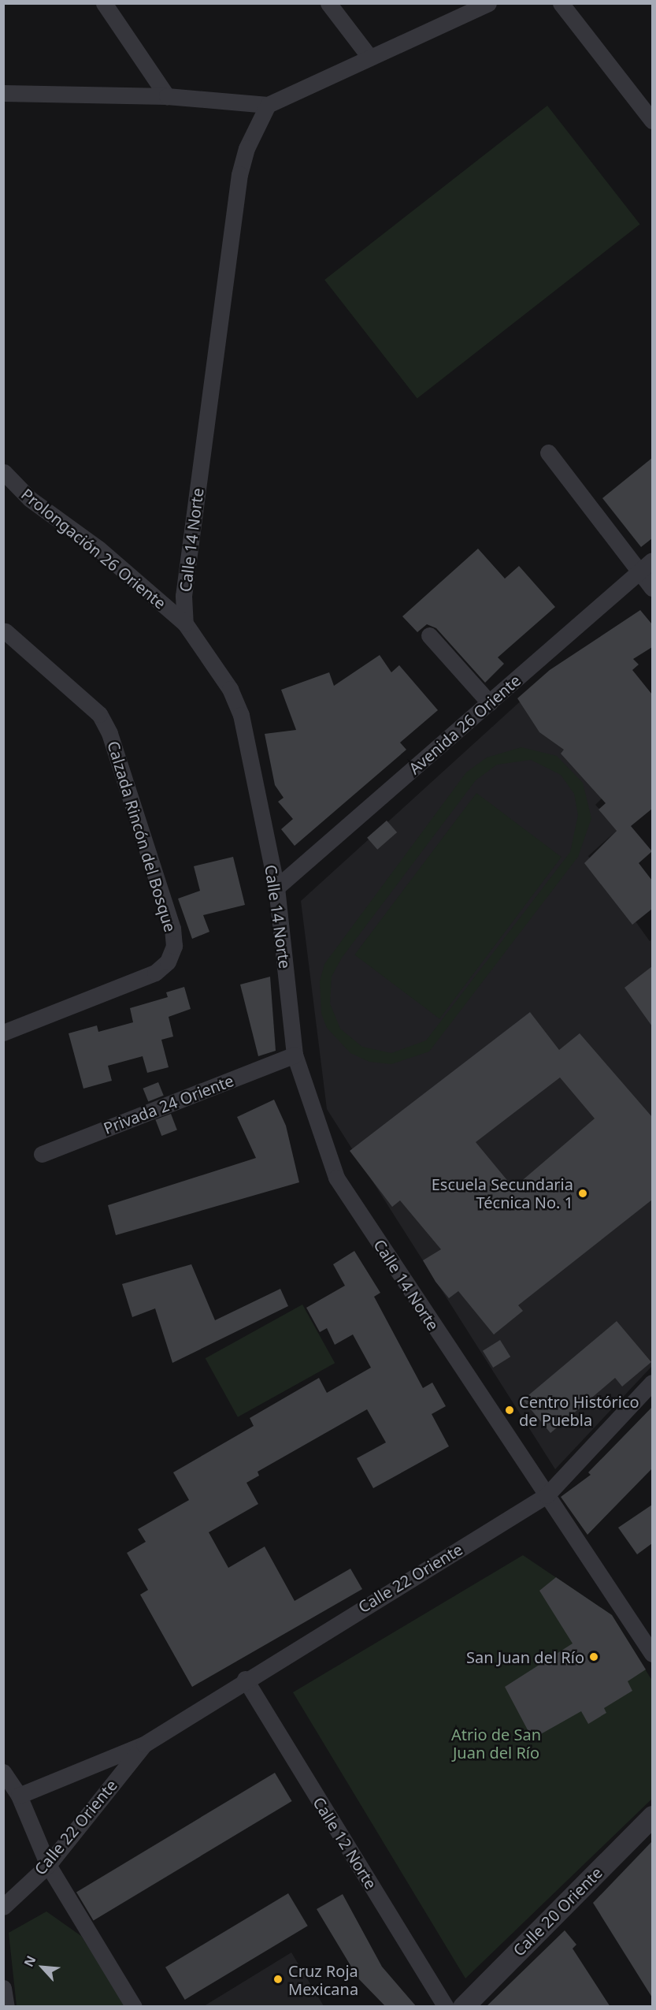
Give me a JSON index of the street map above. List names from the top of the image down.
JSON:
{
  "streets": {
    "street": [
      "Calle 14 Norte",
      "Prolongación 26 Oriente",
      "Avenida 26 Oriente",
      "Calzada Rincón del Bosque",
      "Privada 24 Oriente",
      "Calle 22 Oriente",
      "Calle 12 Norte",
      "Calle 20 Oriente"
    ]
  },
  "crossings": [
    ["Calle 14 Norte", "Prolongación 26 Oriente"],
    ["Calle 14 Norte", "Avenida 26 Oriente"],
    ["Calle 14 Norte", "Privada 24 Oriente"],
    ["Calle 14 Norte", "Calle 22 Oriente"],
    ["Calle 22 Oriente", "Calle 12 Norte"]
  ],
  "parks": ["Atrio de San Juan del Río"],
  "places": [
    "Escuela Secundaria Técnica No. 1",
    "Centro Histórico de Puebla",
    "San Juan del Río",
    "Cruz Roja Mexicana"
  ],
  "north": "top left"
}
